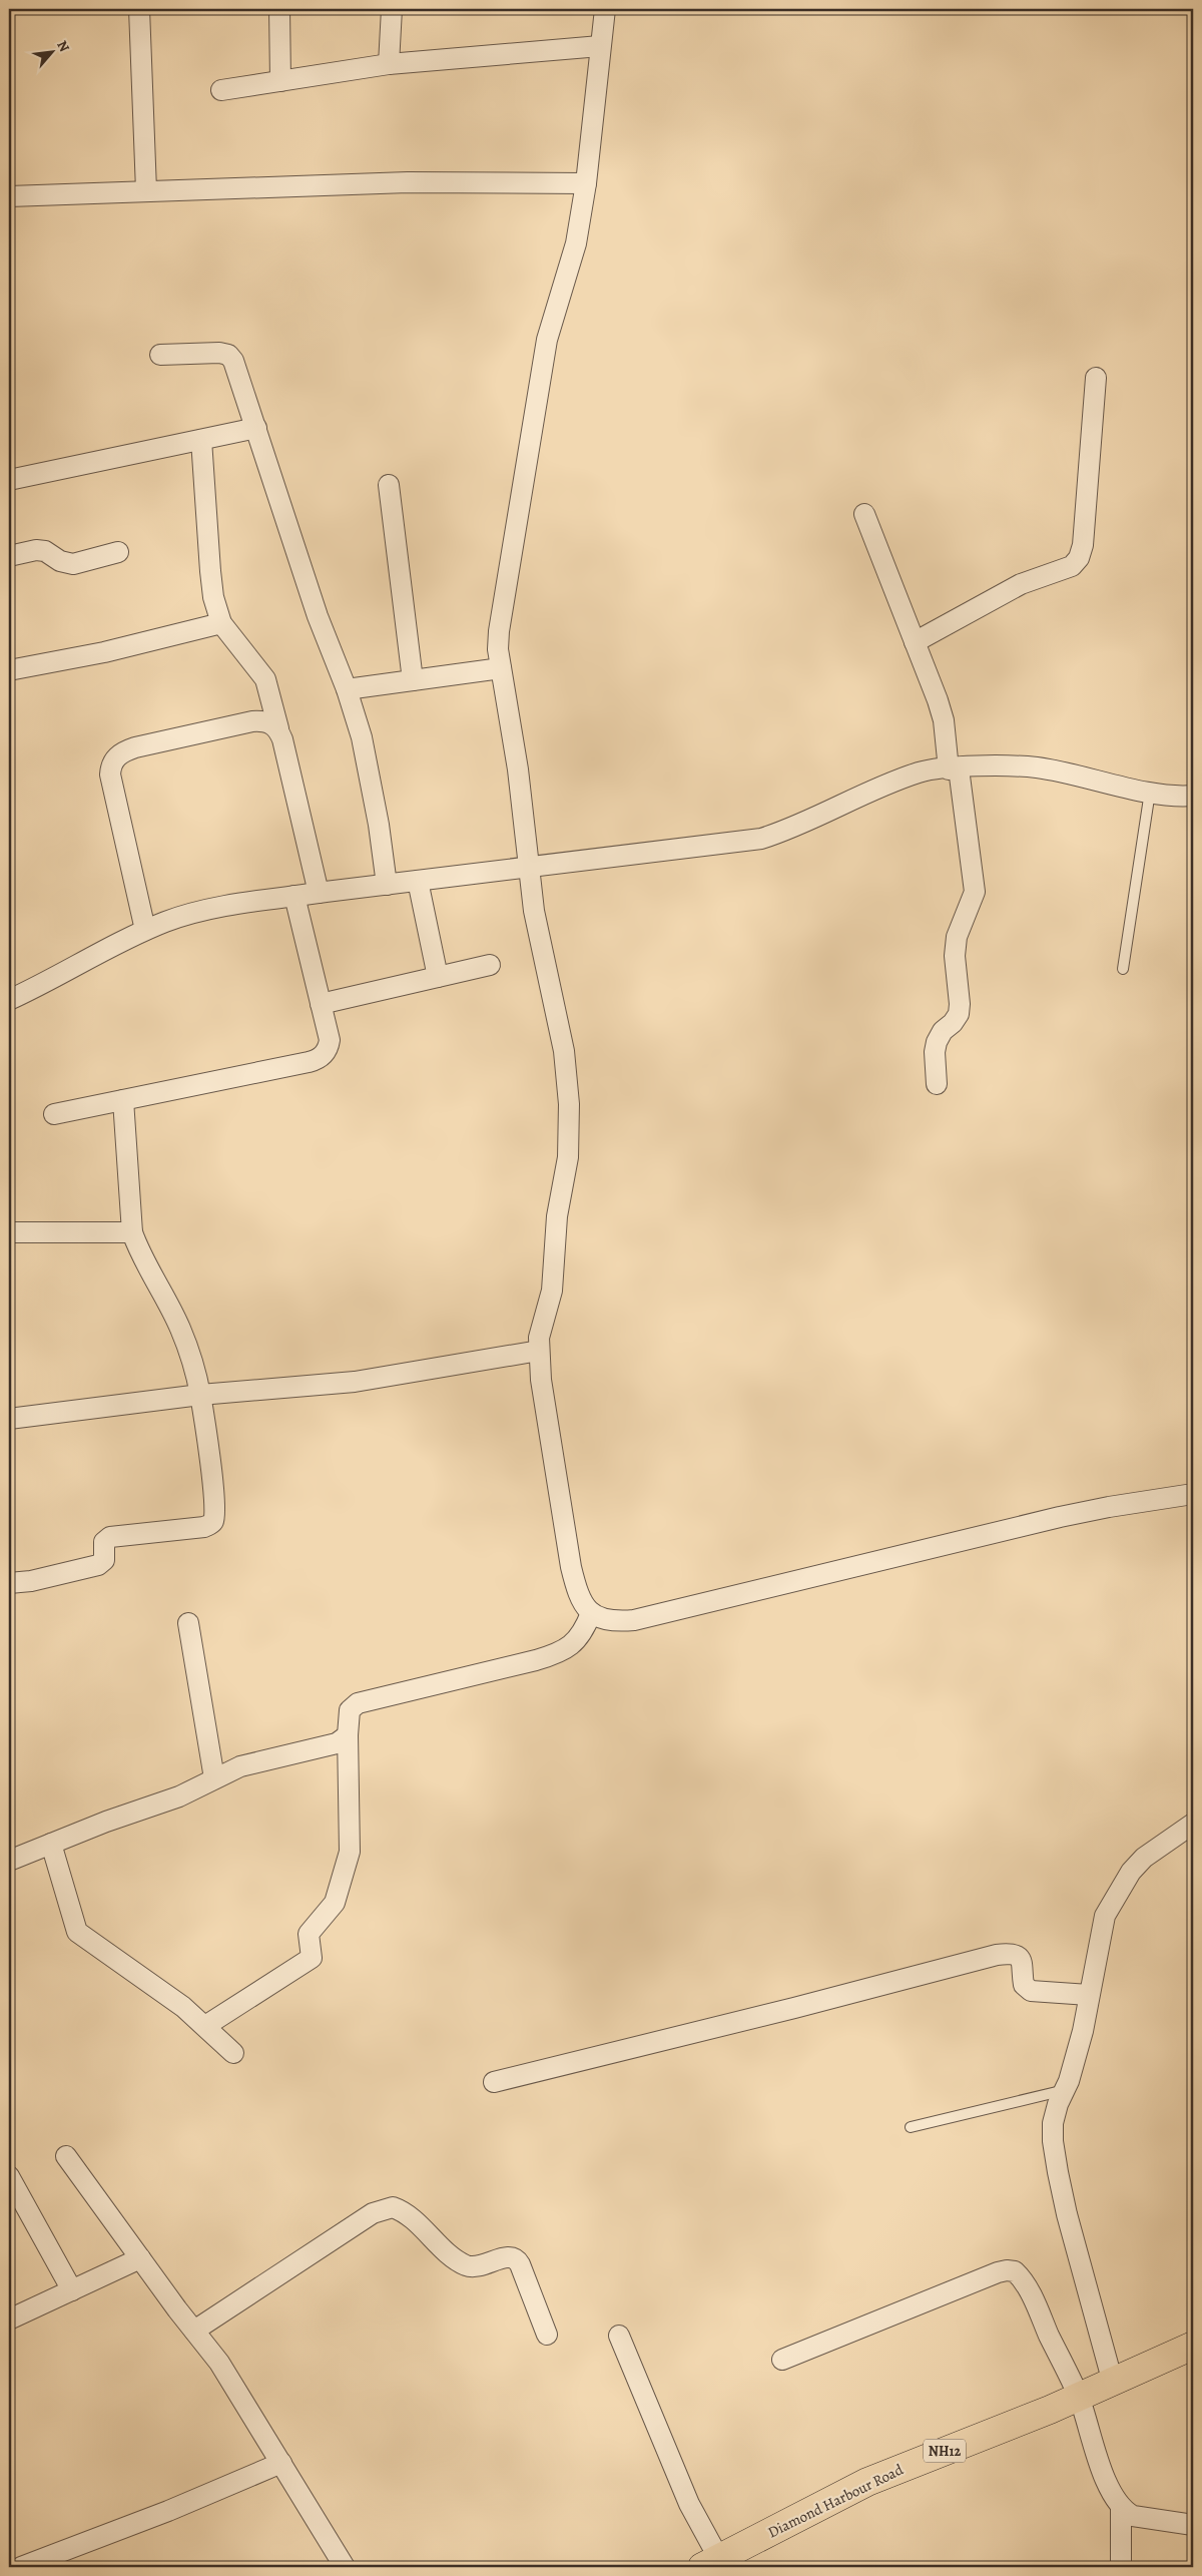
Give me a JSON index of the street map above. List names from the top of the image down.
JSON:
{
  "streets": {
    "highway": ["NH12", "Diamond Harbour Road"]
  },
  "north": "top right"
}
